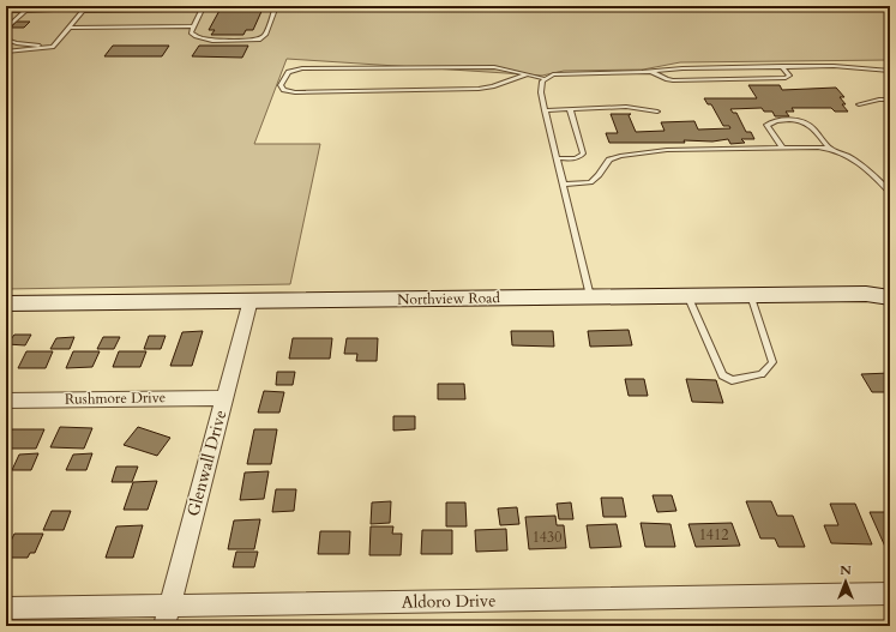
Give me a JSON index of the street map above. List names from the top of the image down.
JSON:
{
  "streets": {
    "street": [
      "Northview Road",
      "Rushmore Drive",
      "Glenwall Drive",
      "Aldoro Drive"
    ]
  },
  "crossings": [
    ["Northview Road", "Glenwall Drive"],
    ["Rushmore Drive", "Glenwall Drive"],
    ["Glenwall Drive", "Aldoro Drive"]
  ],
  "house_numbers": ["1412", "1430"],
  "north": "top"
}
